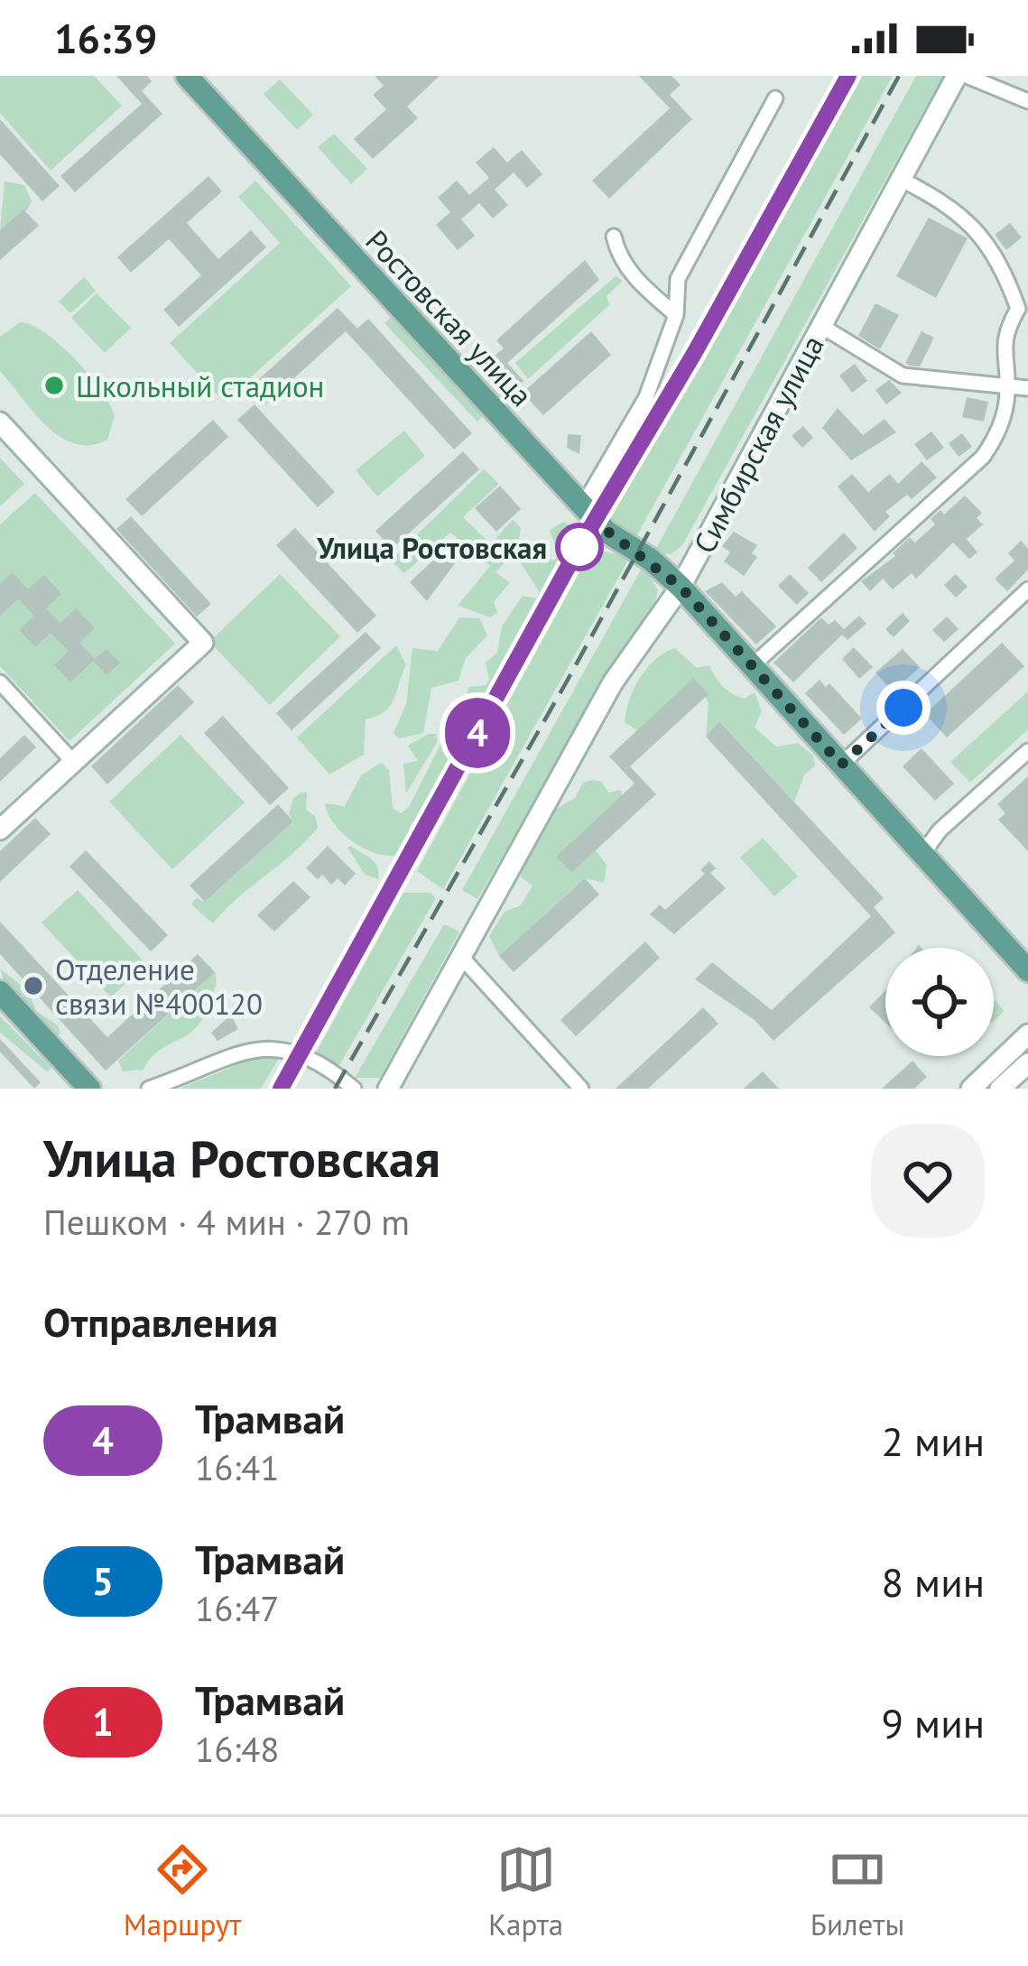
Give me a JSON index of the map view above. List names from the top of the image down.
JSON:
{
  "streets": {
    "main road": ["Ростовская улица", "Симбирская улица"]
  },
  "crossings": [
    ["Ростовская улица", "Симбирская улица"]
  ],
  "places": ["Школьный стадион", "Улица Ростовская", "Отделение связи №400120"],
  "lines": ["tram line 4"],
  "page": {
    "status": "16:39",
    "on_map": "4",
    "heading": [
      ["Улица Ростовская", "Пешком · 4 мин · 270 m"],
      "Отправления"
    ],
    "list": [
      {
        "mark": "4",
        "name": "Трамвай",
        "note": "16:41",
        "value": "2 мин"
      },
      {
        "mark": "5",
        "name": "Трамвай",
        "note": "16:47",
        "value": "8 мин"
      },
      {
        "mark": "1",
        "name": "Трамвай",
        "note": "16:48",
        "value": "9 мин"
      }
    ],
    "tabs": ["Маршрут", "Карта", "Билеты"]
  }
}
